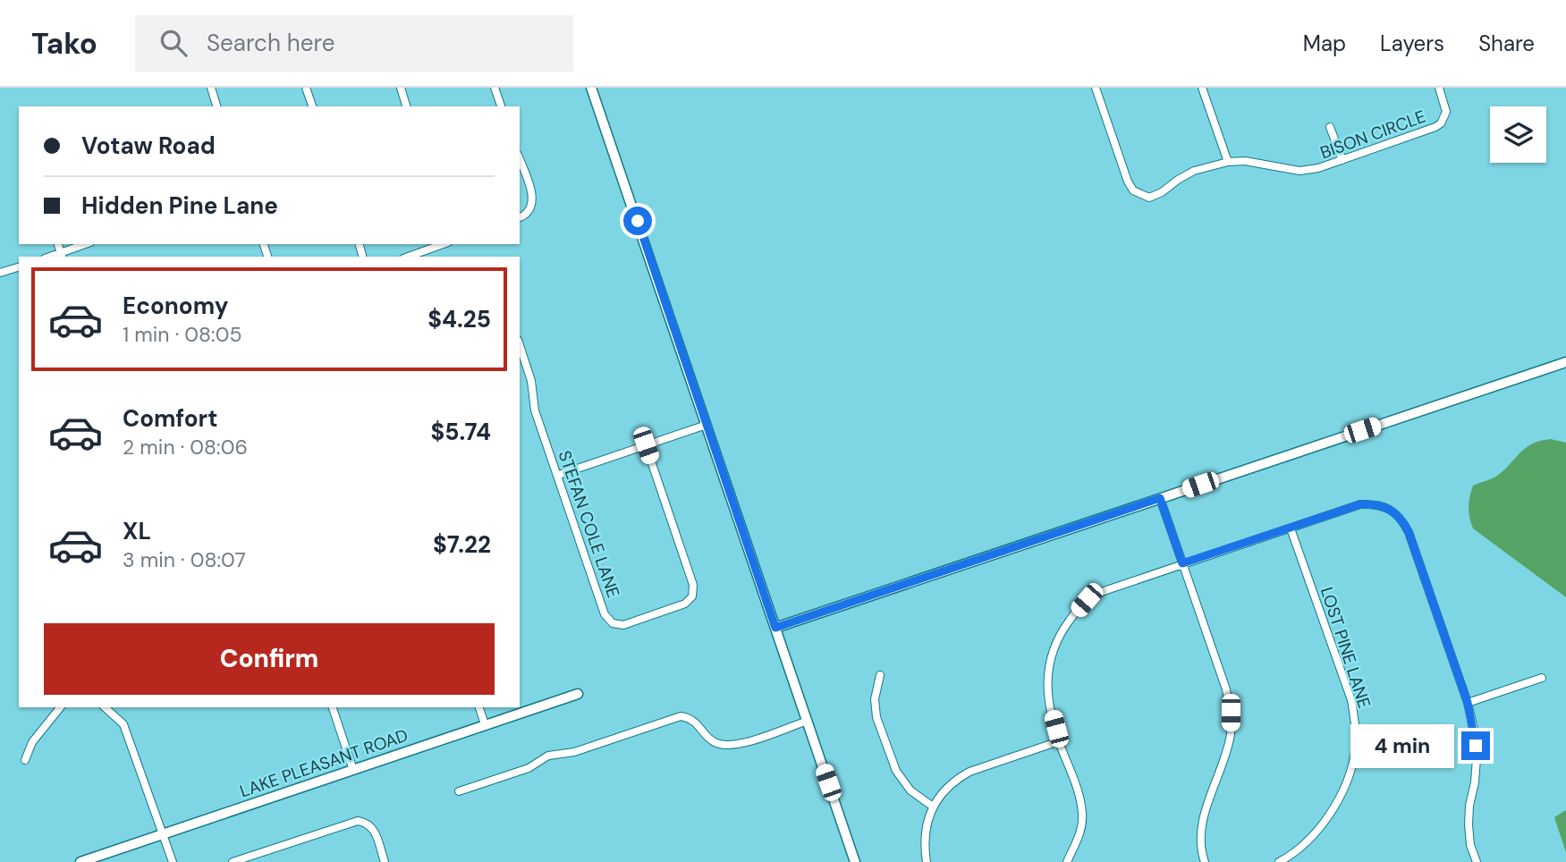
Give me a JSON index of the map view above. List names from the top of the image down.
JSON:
{
  "streets": {
    "street": [
      "BISON CIRCLE",
      "STEFAN COLE LANE",
      "LOST PINE LANE",
      "LAKE PLEASANT ROAD"
    ]
  },
  "page": {
    "header": "Tako",
    "search": "Search here",
    "nav": ["Map", "Layers", "Share"],
    "banner": ["Votaw Road", "Hidden Pine Lane"],
    "list": [
      {
        "name": "Economy",
        "note": "1 min · 08:05",
        "value": "$4.25"
      },
      {
        "name": "Comfort",
        "note": "2 min · 08:06",
        "value": "$5.74"
      },
      {
        "name": "XL",
        "note": "3 min · 08:07",
        "value": "$7.22"
      }
    ],
    "buttons": "Confirm",
    "bubble": "4 min"
  }
}
